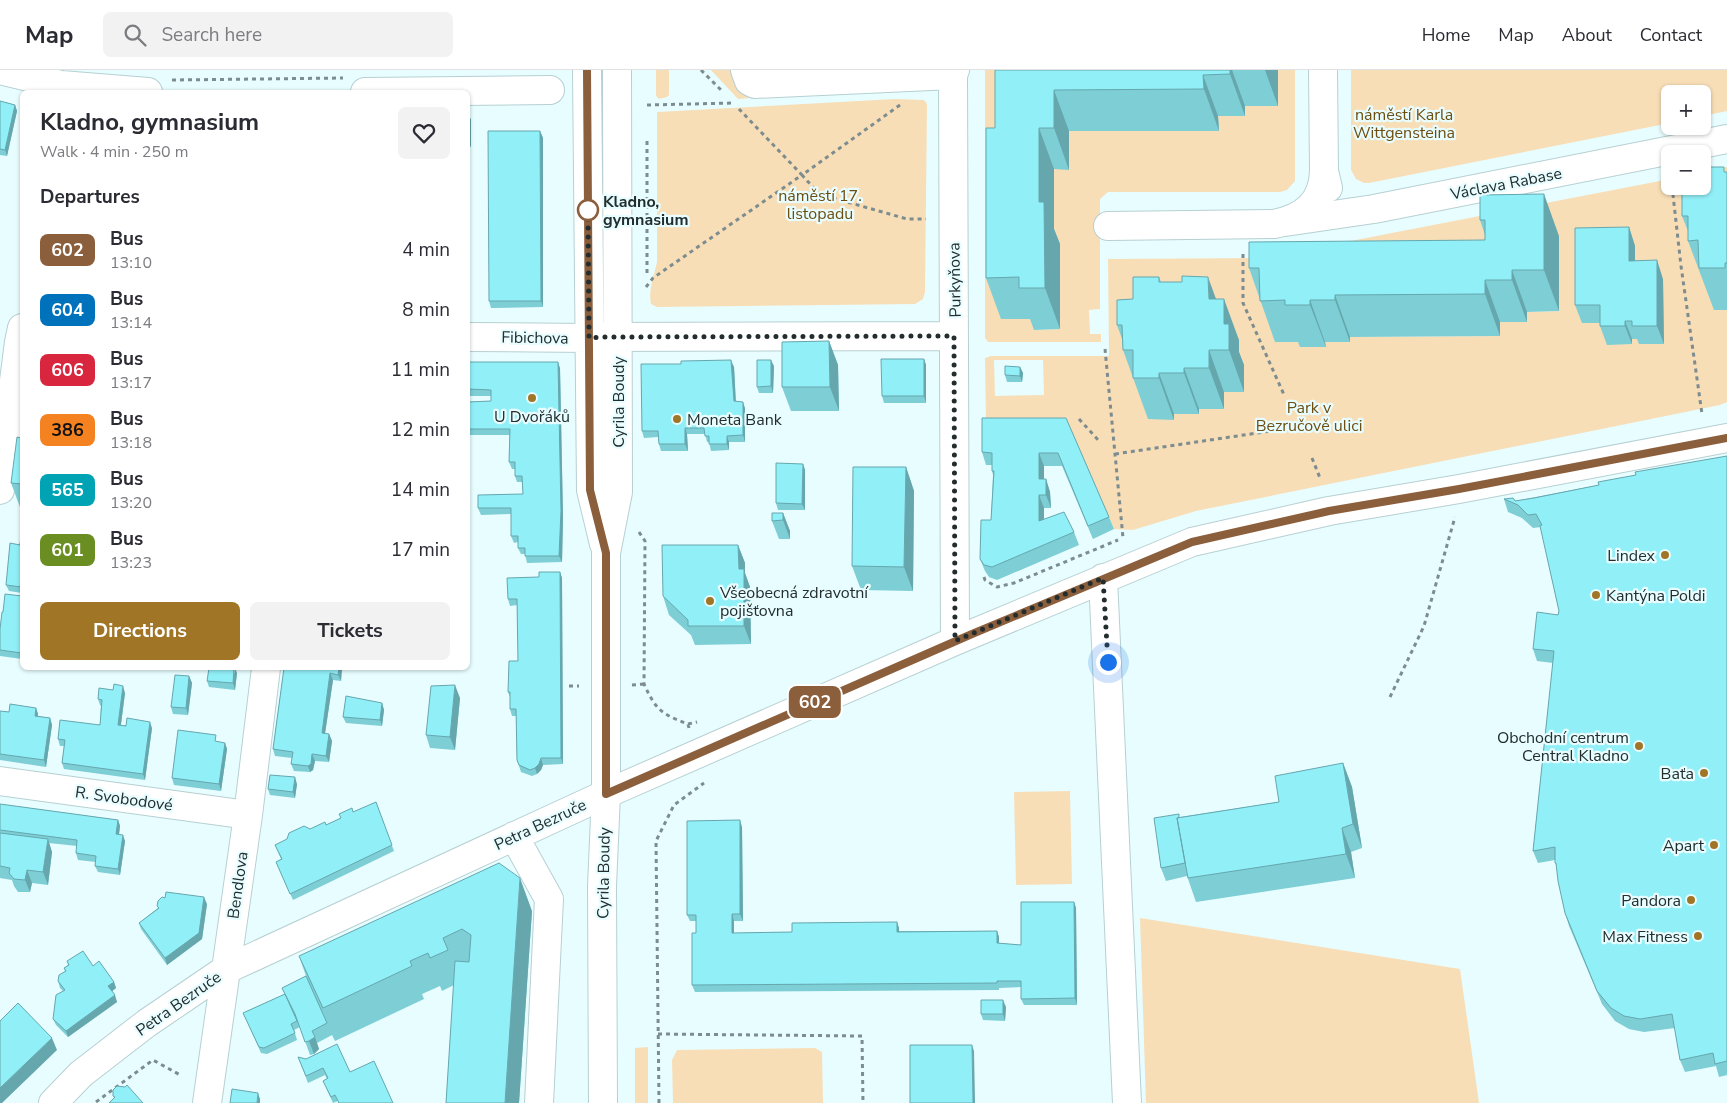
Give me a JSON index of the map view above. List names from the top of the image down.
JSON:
{
  "streets": {
    "street": [
      "Václava Rabase",
      "Purkyňova",
      "Fibichova",
      "Cyrila Boudy",
      "R. Svobodové",
      "Petra Bezruče",
      "Bendlova"
    ]
  },
  "crossings": [
    ["Purkyňova", "Petra Bezruče"],
    ["Fibichova", "Cyrila Boudy"],
    ["Cyrila Boudy", "Petra Bezruče"],
    ["R. Svobodové", "Bendlova"],
    ["Petra Bezruče", "Bendlova"]
  ],
  "parks": ["náměstí Karla Wittgensteina", "náměstí 17. listopadu", "Park v Bezručově ulici"],
  "places": [
    "Kladno, gymnasium",
    "U Dvořáků",
    "Moneta Bank",
    "Lindex",
    "Kantýna Poldi",
    "Všeobecná zdravotní pojišťovna",
    "Obchodní centrum Central Kladno",
    "Baťa",
    "Apart",
    "Pandora",
    "Max Fitness"
  ],
  "lines": ["bus line 602"],
  "page": {
    "header": "Map",
    "search": "Search here",
    "nav": [
      "Home",
      "Map",
      "About",
      "Contact"
    ],
    "on_map": "602",
    "map_buttons": ["+", "−"],
    "heading": [
      ["Kladno, gymnasium", "Walk · 4 min · 250 m"],
      "Departures"
    ],
    "list": [
      {
        "mark": "602",
        "name": "Bus",
        "note": "13:10",
        "value": "4 min"
      },
      {
        "mark": "604",
        "name": "Bus",
        "note": "13:14",
        "value": "8 min"
      },
      {
        "mark": "606",
        "name": "Bus",
        "note": "13:17",
        "value": "11 min"
      },
      {
        "mark": "386",
        "name": "Bus",
        "note": "13:18",
        "value": "12 min"
      },
      {
        "mark": "565",
        "name": "Bus",
        "note": "13:20",
        "value": "14 min"
      },
      {
        "mark": "601",
        "name": "Bus",
        "note": "13:23",
        "value": "17 min"
      }
    ],
    "buttons": ["Directions", "Tickets"]
  }
}
